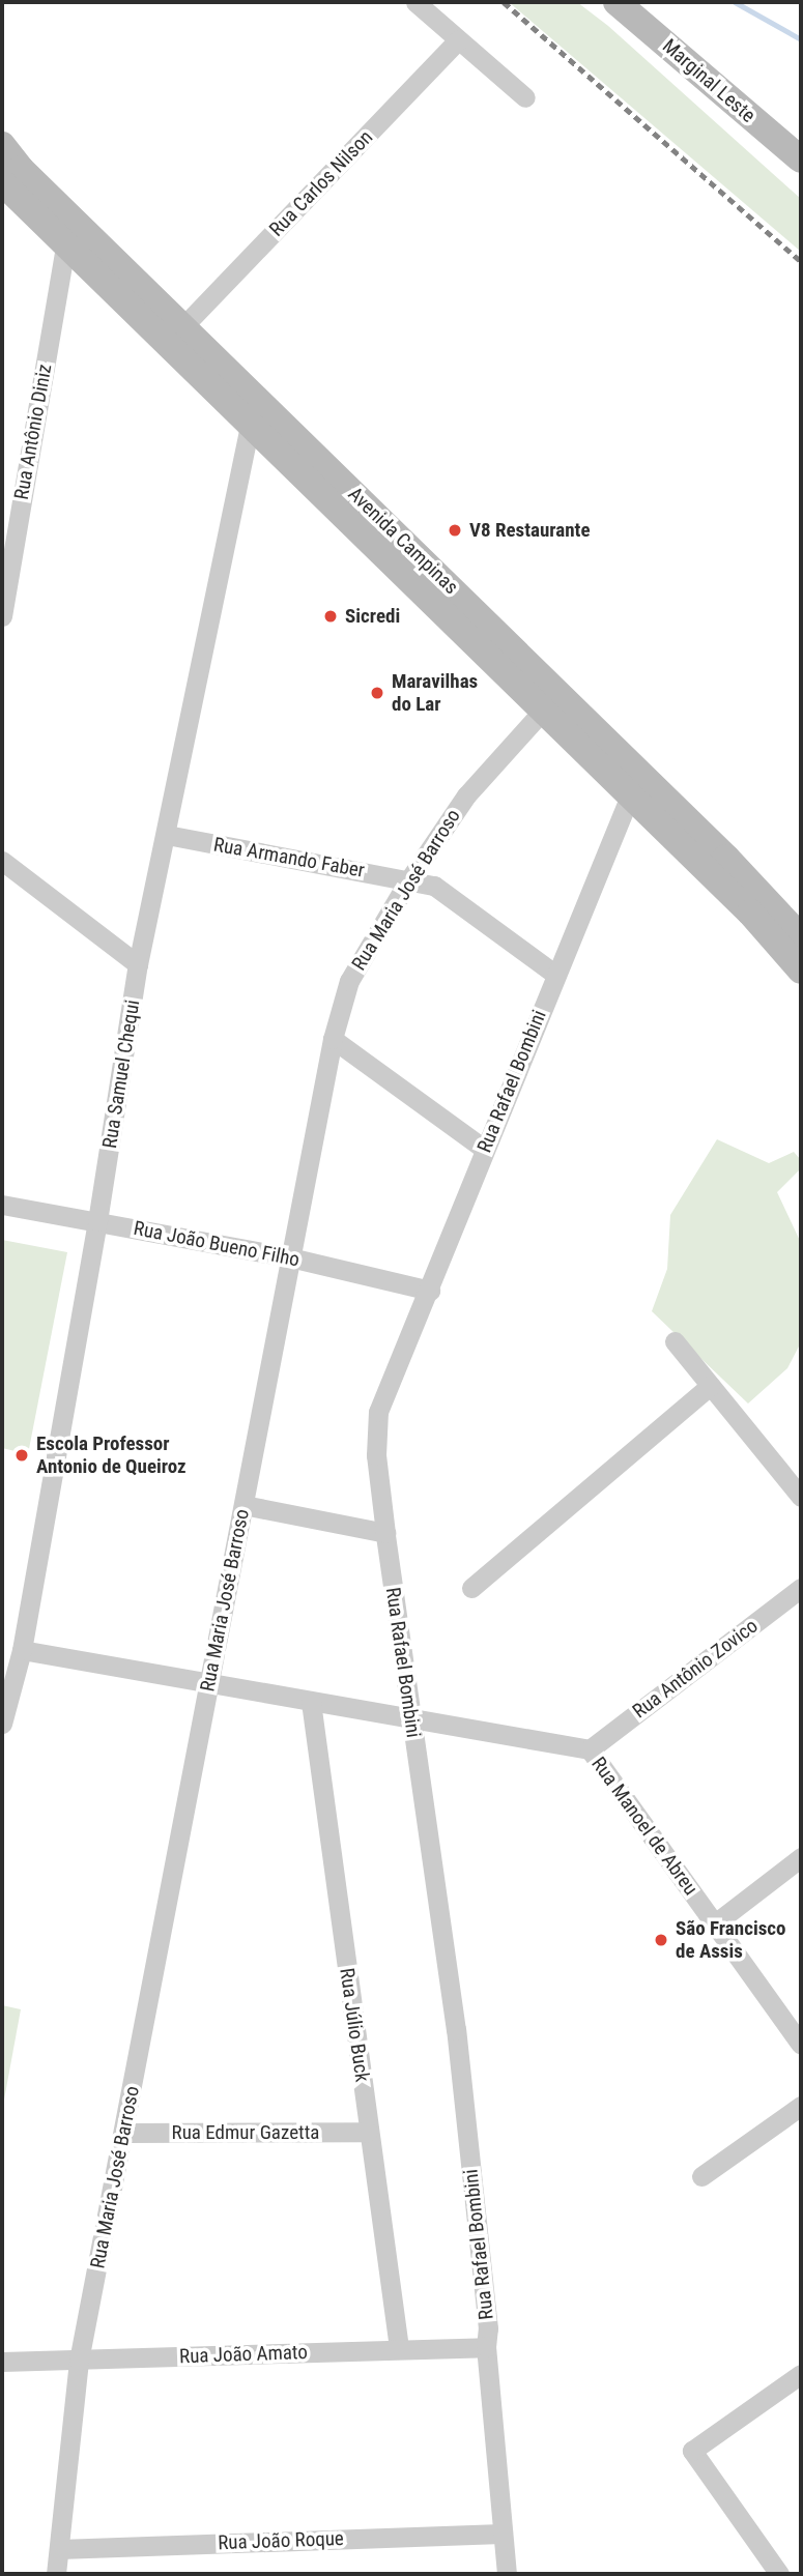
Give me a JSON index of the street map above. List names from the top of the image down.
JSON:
{
  "streets": {
    "main road": ["Marginal Leste", "Avenida Campinas"],
    "street": [
      "Rua Carlos Nilson",
      "Rua Antônio Diniz",
      "Rua Armando Faber",
      "Rua Maria José Barroso",
      "Rua Samuel Chequi",
      "Rua Rafael Bombini",
      "Rua João Bueno Filho",
      "Rua Antônio Zovico",
      "Rua Manoel de Abreu",
      "Rua Júlio Buck",
      "Rua Edmur Gazetta",
      "Rua João Amato",
      "Rua João Roque"
    ]
  },
  "crossings": [
    ["Rua Carlos Nilson", "Avenida Campinas"],
    ["Rua Antônio Diniz", "Avenida Campinas"],
    ["Avenida Campinas", "Rua Maria José Barroso"],
    ["Avenida Campinas", "Rua Samuel Chequi"],
    ["Avenida Campinas", "Rua Rafael Bombini"],
    ["Rua Armando Faber", "Rua Maria José Barroso"],
    ["Rua Armando Faber", "Rua Samuel Chequi"],
    ["Rua Armando Faber", "Rua Rafael Bombini"],
    ["Rua Maria José Barroso", "Rua João Bueno Filho"],
    ["Rua Maria José Barroso", "Rua Edmur Gazetta"],
    ["Rua Maria José Barroso", "Rua João Amato"],
    ["Rua Maria José Barroso", "Rua João Roque"],
    ["Rua Samuel Chequi", "Rua João Bueno Filho"],
    ["Rua Rafael Bombini", "Rua João Bueno Filho"],
    ["Rua Rafael Bombini", "Rua João Amato"],
    ["Rua Rafael Bombini", "Rua João Roque"],
    ["Rua Antônio Zovico", "Rua Manoel de Abreu"],
    ["Rua Júlio Buck", "Rua Edmur Gazetta"],
    ["Rua Júlio Buck", "Rua João Amato"]
  ],
  "places": [
    "V8 Restaurante",
    "Sicredi",
    "Maravilhas do Lar",
    "Escola Professor Antonio de Queiroz",
    "São Francisco de Assis"
  ]
}
